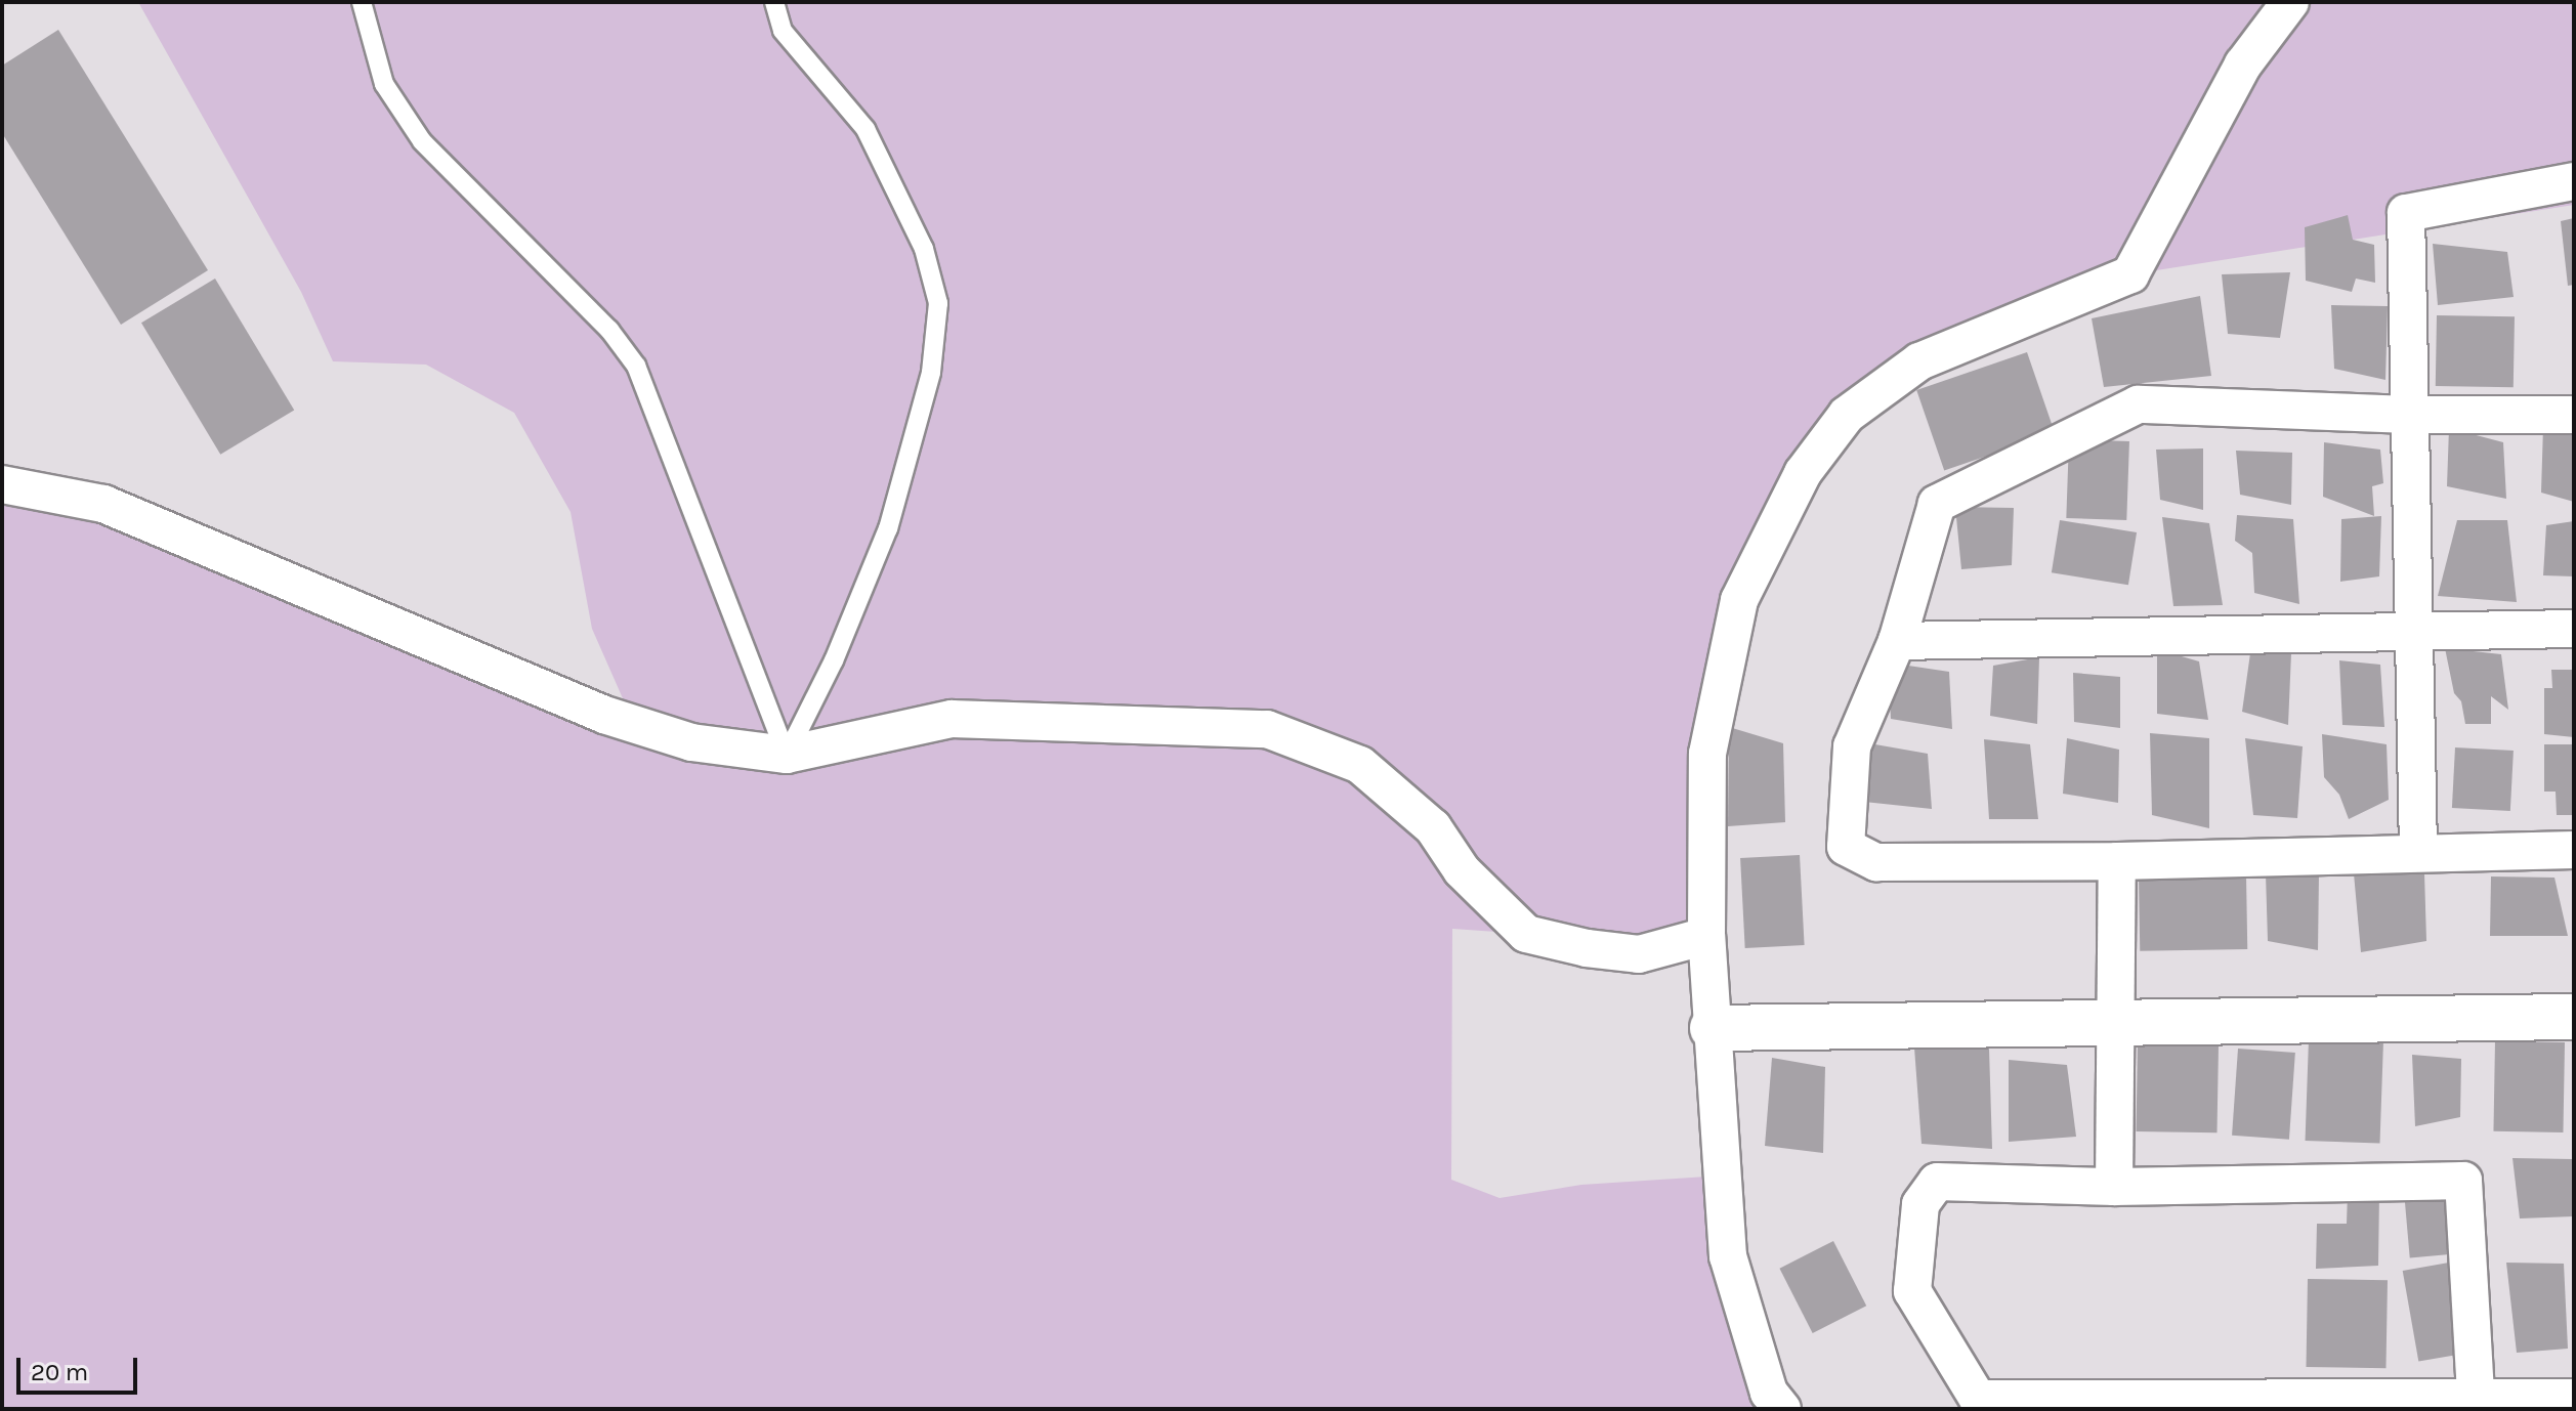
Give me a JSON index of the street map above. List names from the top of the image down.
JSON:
{
  "scale_bar": "20 m"
}
